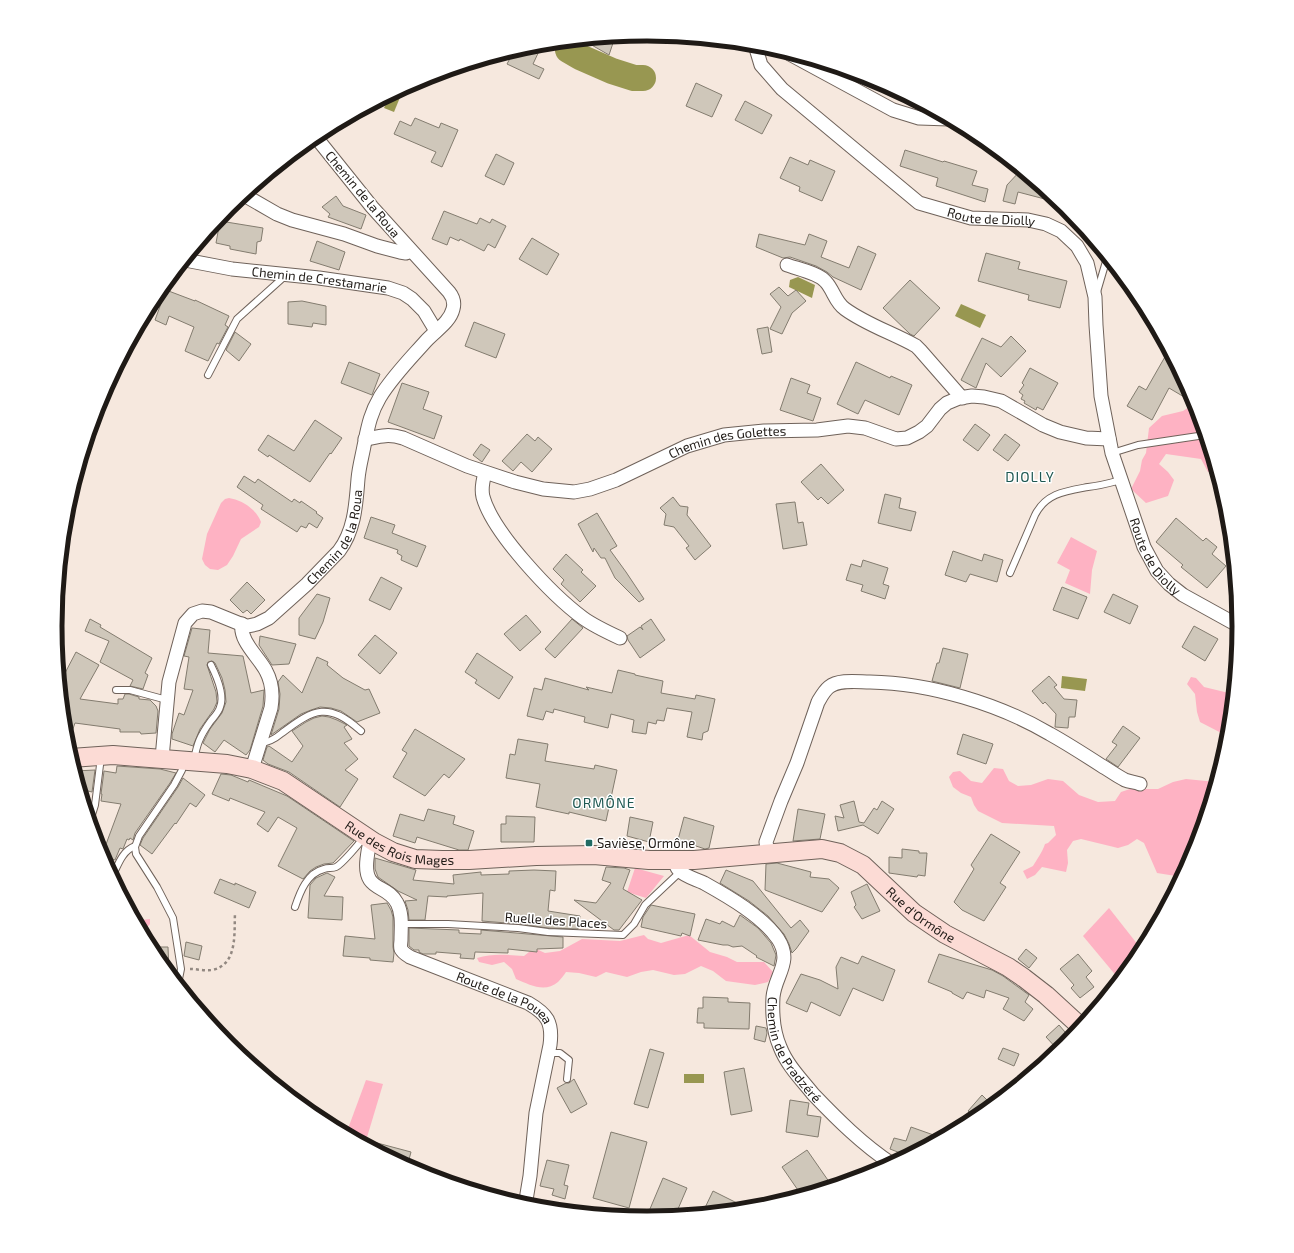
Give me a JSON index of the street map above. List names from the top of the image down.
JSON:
{
  "streets": {
    "street": [
      "Chemin de la Roua",
      "Route de Diolly",
      "Chemin de Crestamarie",
      "Chemin des Golettes",
      "Rue des Rois Mages",
      "Rue d'Ormône",
      "Route de la Pouea",
      "Chemin de Pradzéré"
    ],
    "lane": ["Ruelle des Places"]
  },
  "crossings": [
    ["Chemin de la Roua", "Chemin de Crestamarie"],
    ["Chemin de la Roua", "Chemin des Golettes"],
    ["Chemin de la Roua", "Rue des Rois Mages"],
    ["Route de Diolly", "Chemin des Golettes"],
    ["Rue des Rois Mages", "Rue d'Ormône"],
    ["Rue des Rois Mages", "Ruelle des Places"],
    ["Rue des Rois Mages", "Route de la Pouea"],
    ["Rue des Rois Mages", "Chemin de Pradzéré"],
    ["Ruelle des Places", "Route de la Pouea"],
    ["Ruelle des Places", "Chemin de Pradzéré"]
  ],
  "districts": ["DIOLLY", "ORMÔNE"],
  "places": {
    "transit": ["Savièse, Ormône"]
  }
}
